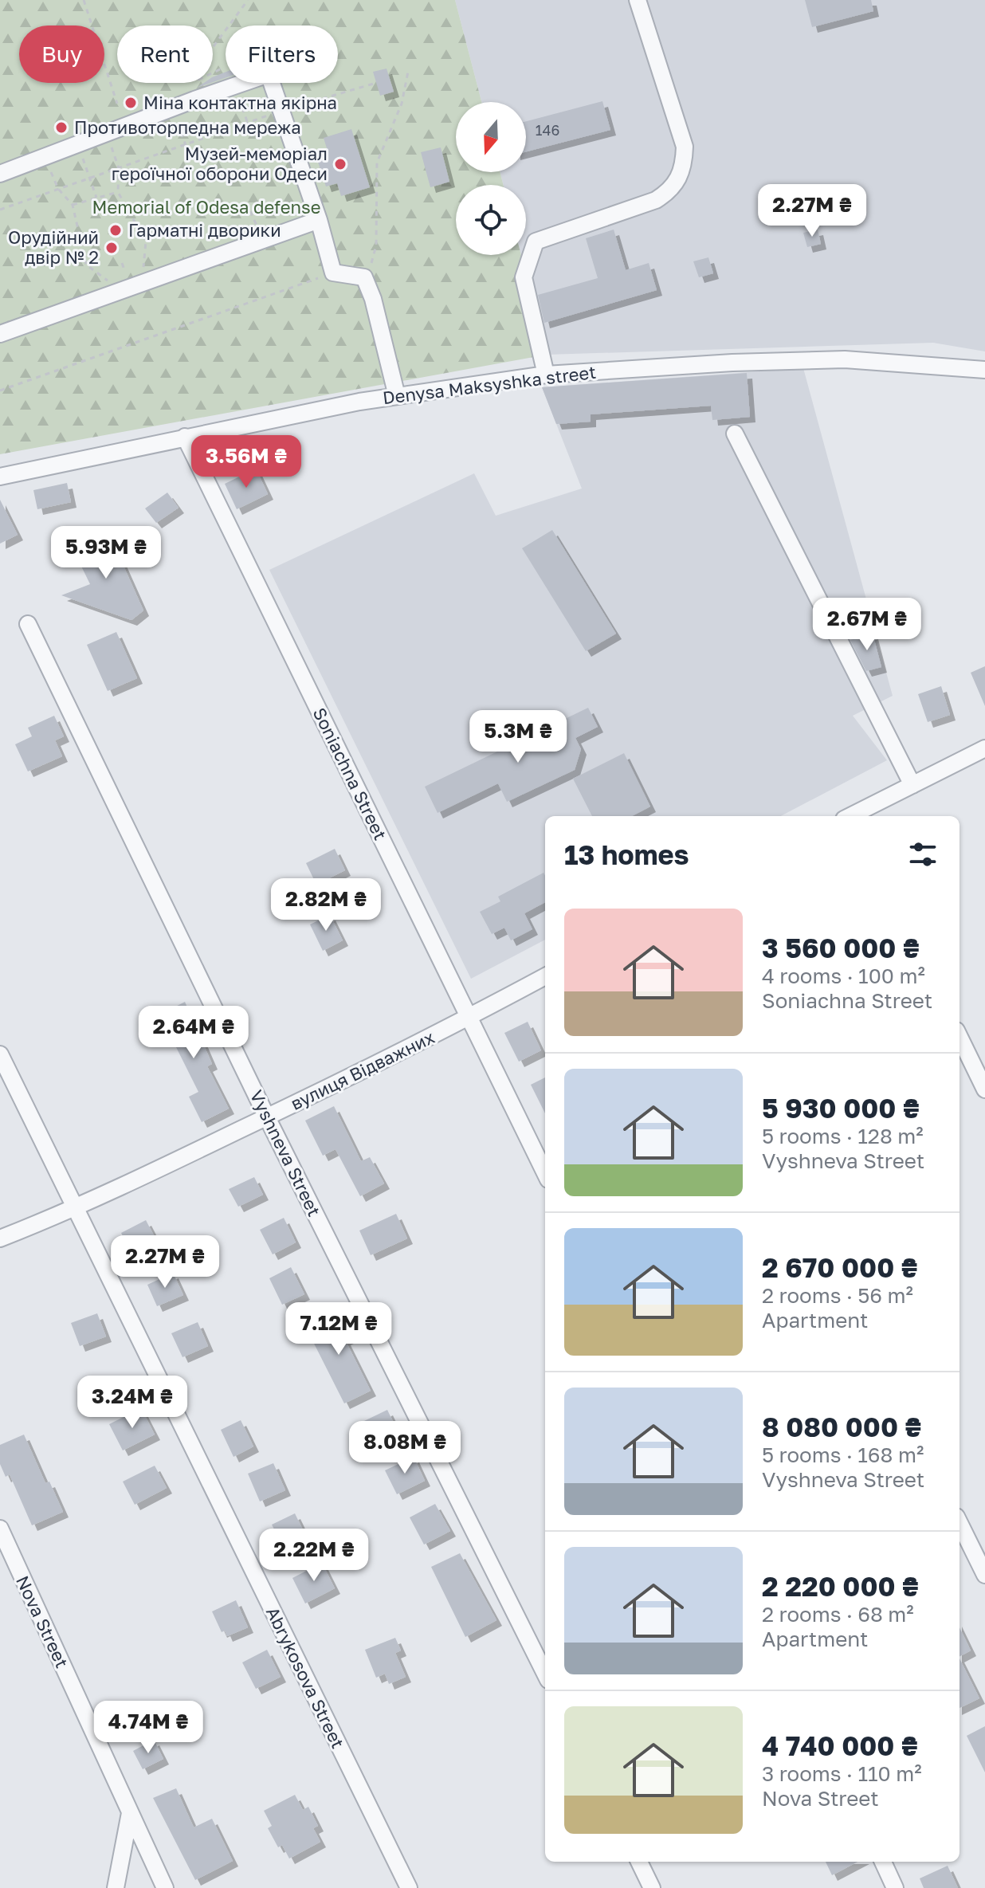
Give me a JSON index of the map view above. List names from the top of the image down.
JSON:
{
  "streets": {
    "street": [
      "Denysa Maksyshka street",
      "Soniachna Street",
      "вулиця Відважних",
      "Vyshneva Street",
      "Nova Street",
      "Abrykosova Street"
    ]
  },
  "crossings": [
    ["Denysa Maksyshka street", "Soniachna Street"],
    ["Soniachna Street", "вулиця Відважних"],
    ["вулиця Відважних", "Vyshneva Street"],
    ["вулиця Відважних", "Abrykosova Street"]
  ],
  "parks": ["Memorial of Odesa defense"],
  "places": [
    "Міна контактна якірна",
    "Противоторпедна мережа",
    "Музей-меморіал героїчної оборони Одеси",
    "Гарматні дворики",
    "Орудійний двір № 2"
  ],
  "house_numbers": ["146"],
  "north": "bottom",
  "page": {
    "chip": ["Buy", "Rent", "Filters"],
    "price": [
      "2.27M ₴",
      "3.56M ₴",
      "5.93M ₴",
      "2.67M ₴",
      "5.3M ₴",
      "2.82M ₴",
      "2.64M ₴",
      "2.27M ₴",
      "7.12M ₴",
      "3.24M ₴",
      "8.08M ₴",
      "2.22M ₴",
      "4.74M ₴"
    ],
    "heading": "13 homes",
    "list": [
      {
        "name": "3 560 000 ₴",
        "note": "4 rooms · 100 m² · Soniachna Street"
      },
      {
        "name": "5 930 000 ₴",
        "note": "5 rooms · 128 m² · Vyshneva Street"
      },
      {
        "name": "2 670 000 ₴",
        "note": "2 rooms · 56 m² · Apartment"
      },
      {
        "name": "8 080 000 ₴",
        "note": "5 rooms · 168 m² · Vyshneva Street"
      },
      {
        "name": "2 220 000 ₴",
        "note": "2 rooms · 68 m² · Apartment"
      },
      {
        "name": "4 740 000 ₴",
        "note": "3 rooms · 110 m² · Nova Street"
      }
    ]
  }
}
